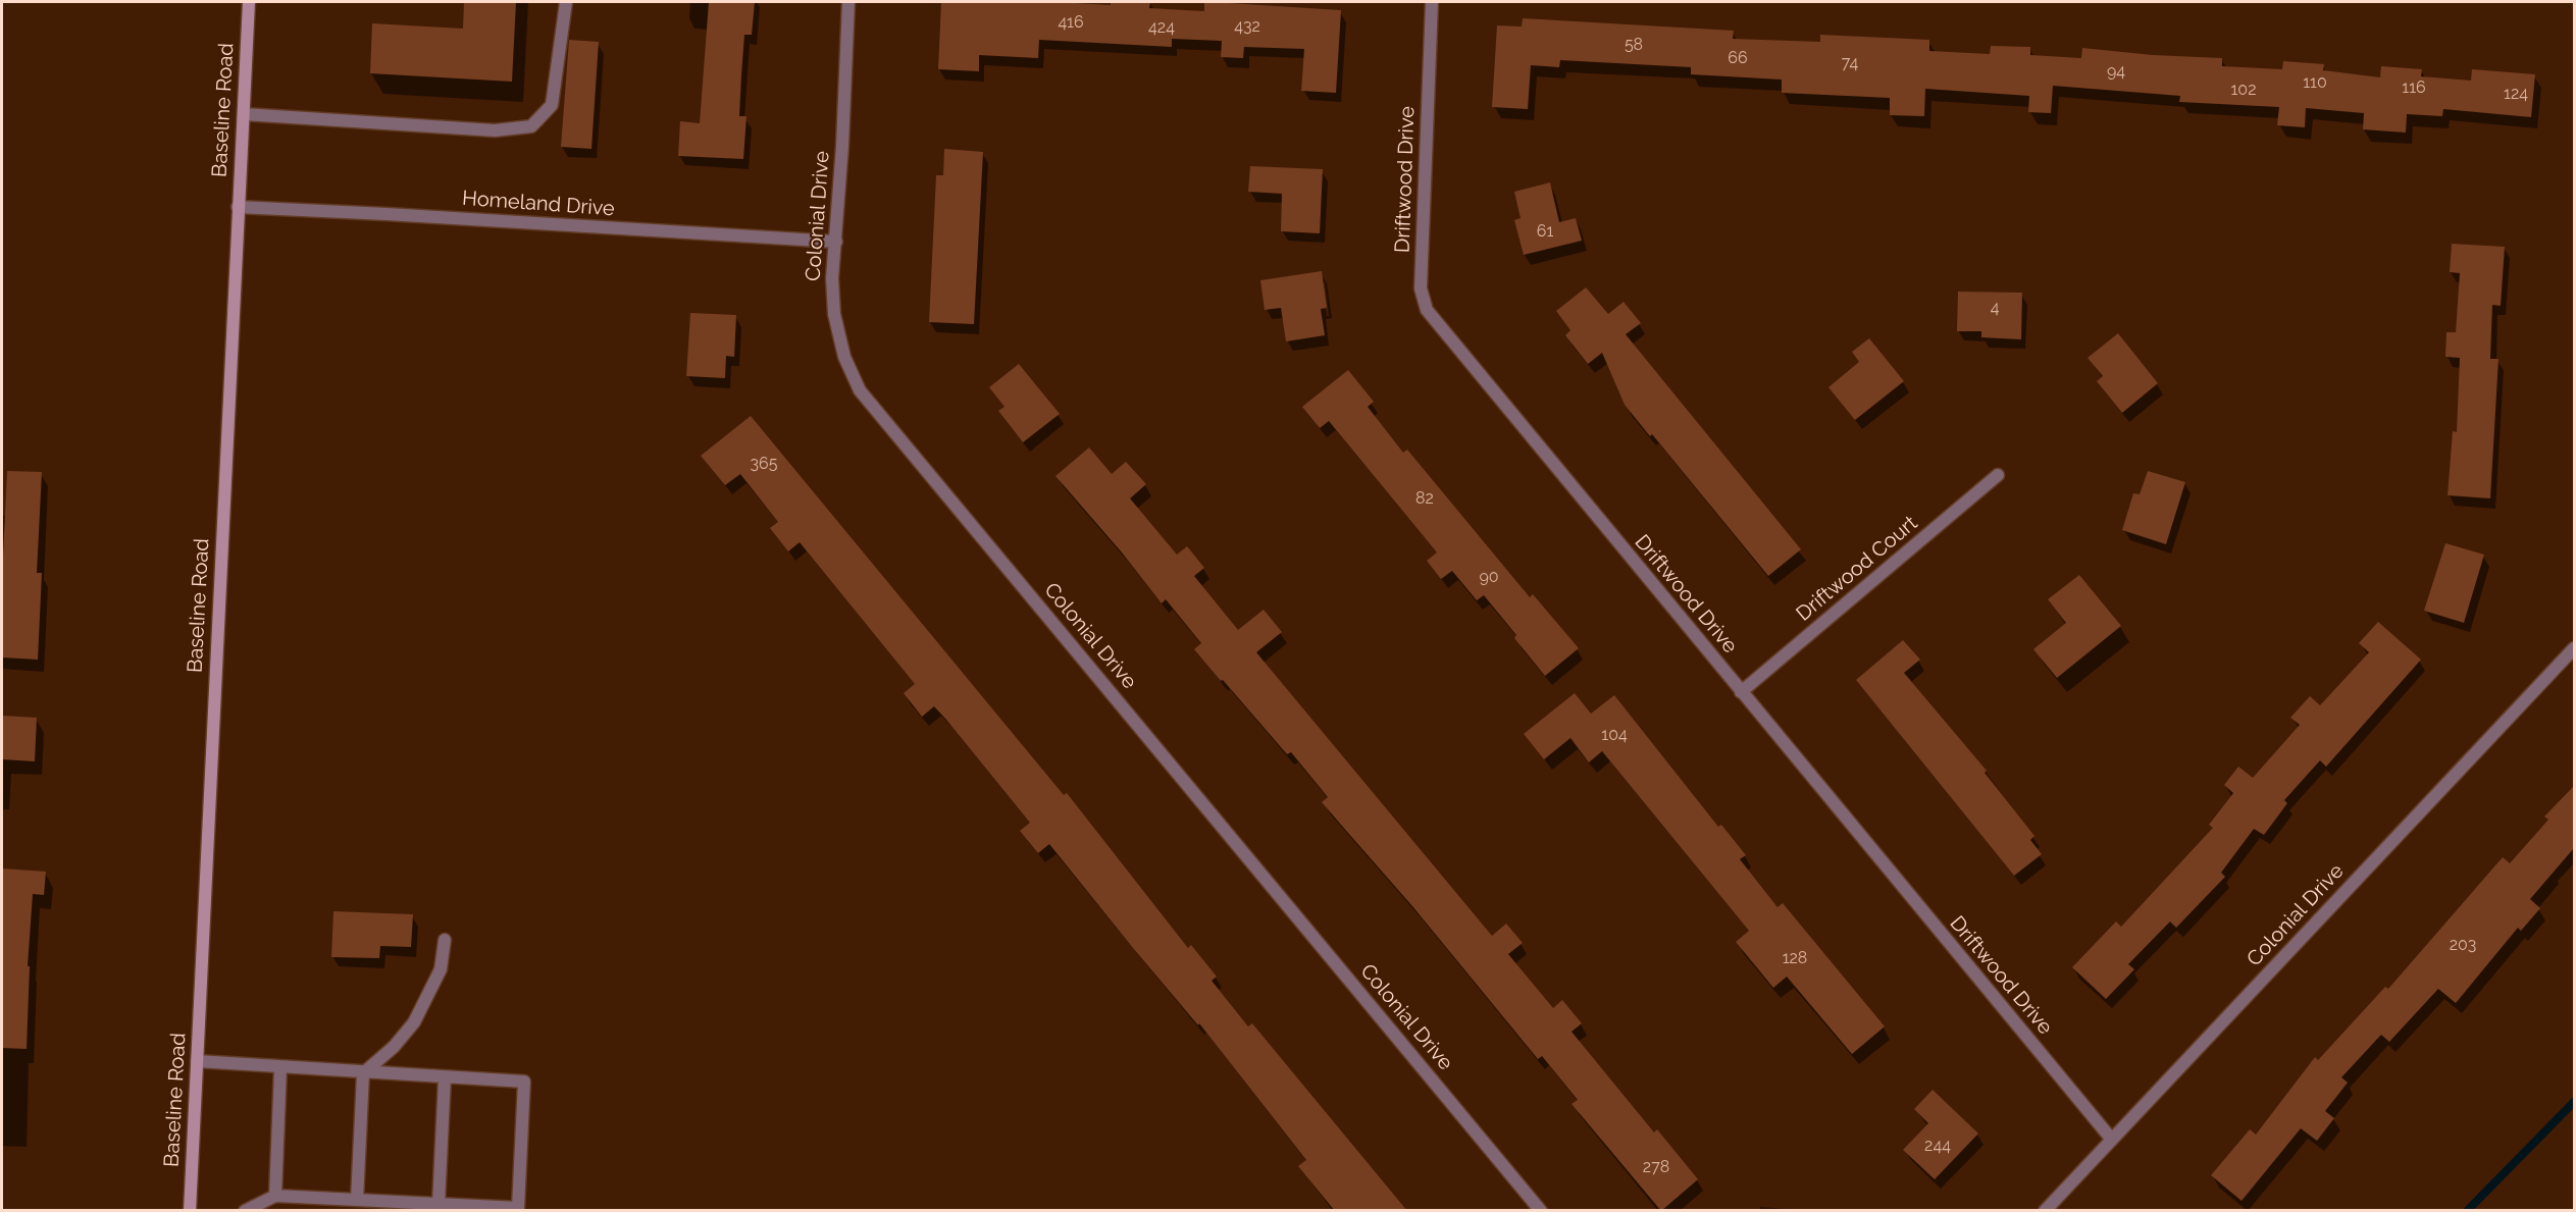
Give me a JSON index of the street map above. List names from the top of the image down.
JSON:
{
  "streets": {
    "street": [
      "Baseline Road",
      "Driftwood Drive",
      "Homeland Drive",
      "Colonial Drive",
      "Driftwood Court"
    ]
  },
  "crossings": [
    ["Baseline Road", "Homeland Drive"],
    ["Driftwood Drive", "Colonial Drive"],
    ["Driftwood Drive", "Driftwood Court"],
    ["Homeland Drive", "Colonial Drive"]
  ],
  "house_numbers": [
    "416",
    "432",
    "424",
    "58",
    "66",
    "74",
    "94",
    "110",
    "116",
    "102",
    "124",
    "61",
    "4",
    "365",
    "82",
    "90",
    "104",
    "203",
    "128",
    "244",
    "278"
  ]
}
